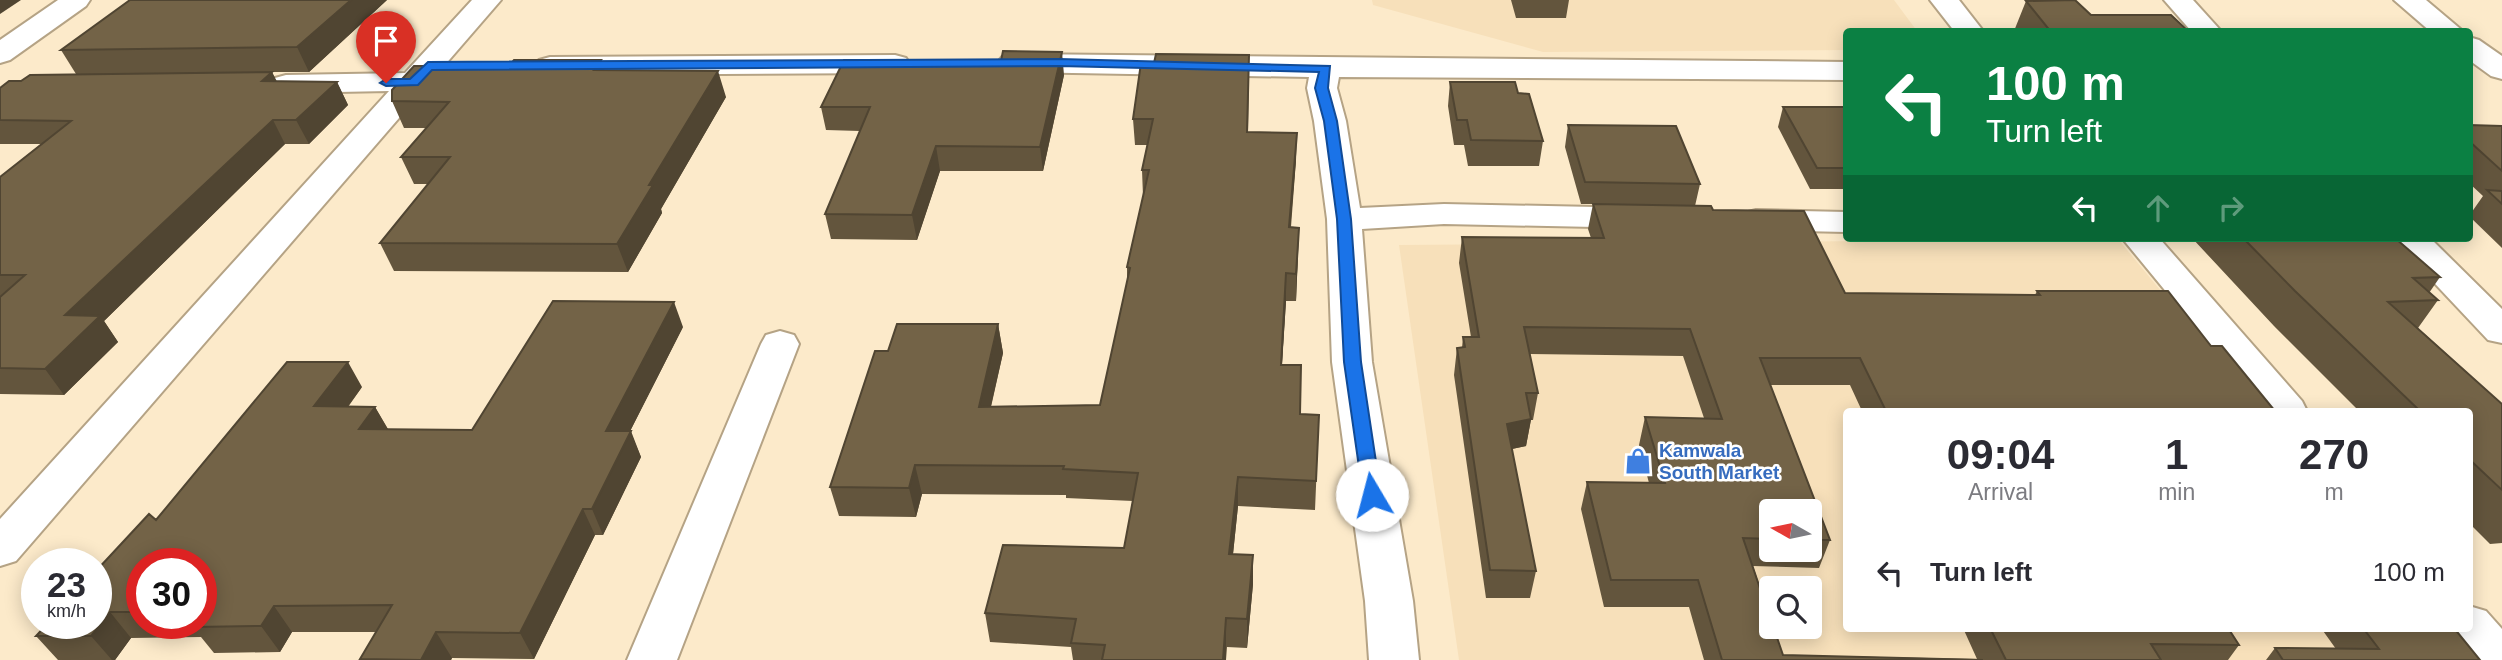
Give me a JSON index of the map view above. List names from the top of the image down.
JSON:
{
  "places": {
    "shop": ["Kamwala South Market"]
  },
  "north": "left",
  "page": {
    "turn": ["100 m", "Turn left"],
    "eta": [
      "09:04",
      "Arrival",
      "1",
      "min",
      "270",
      "m"
    ],
    "list": [
      {
        "name": "Turn left",
        "value": "100 m"
      }
    ],
    "speed": "23 km/h",
    "limit": "30"
  }
}
